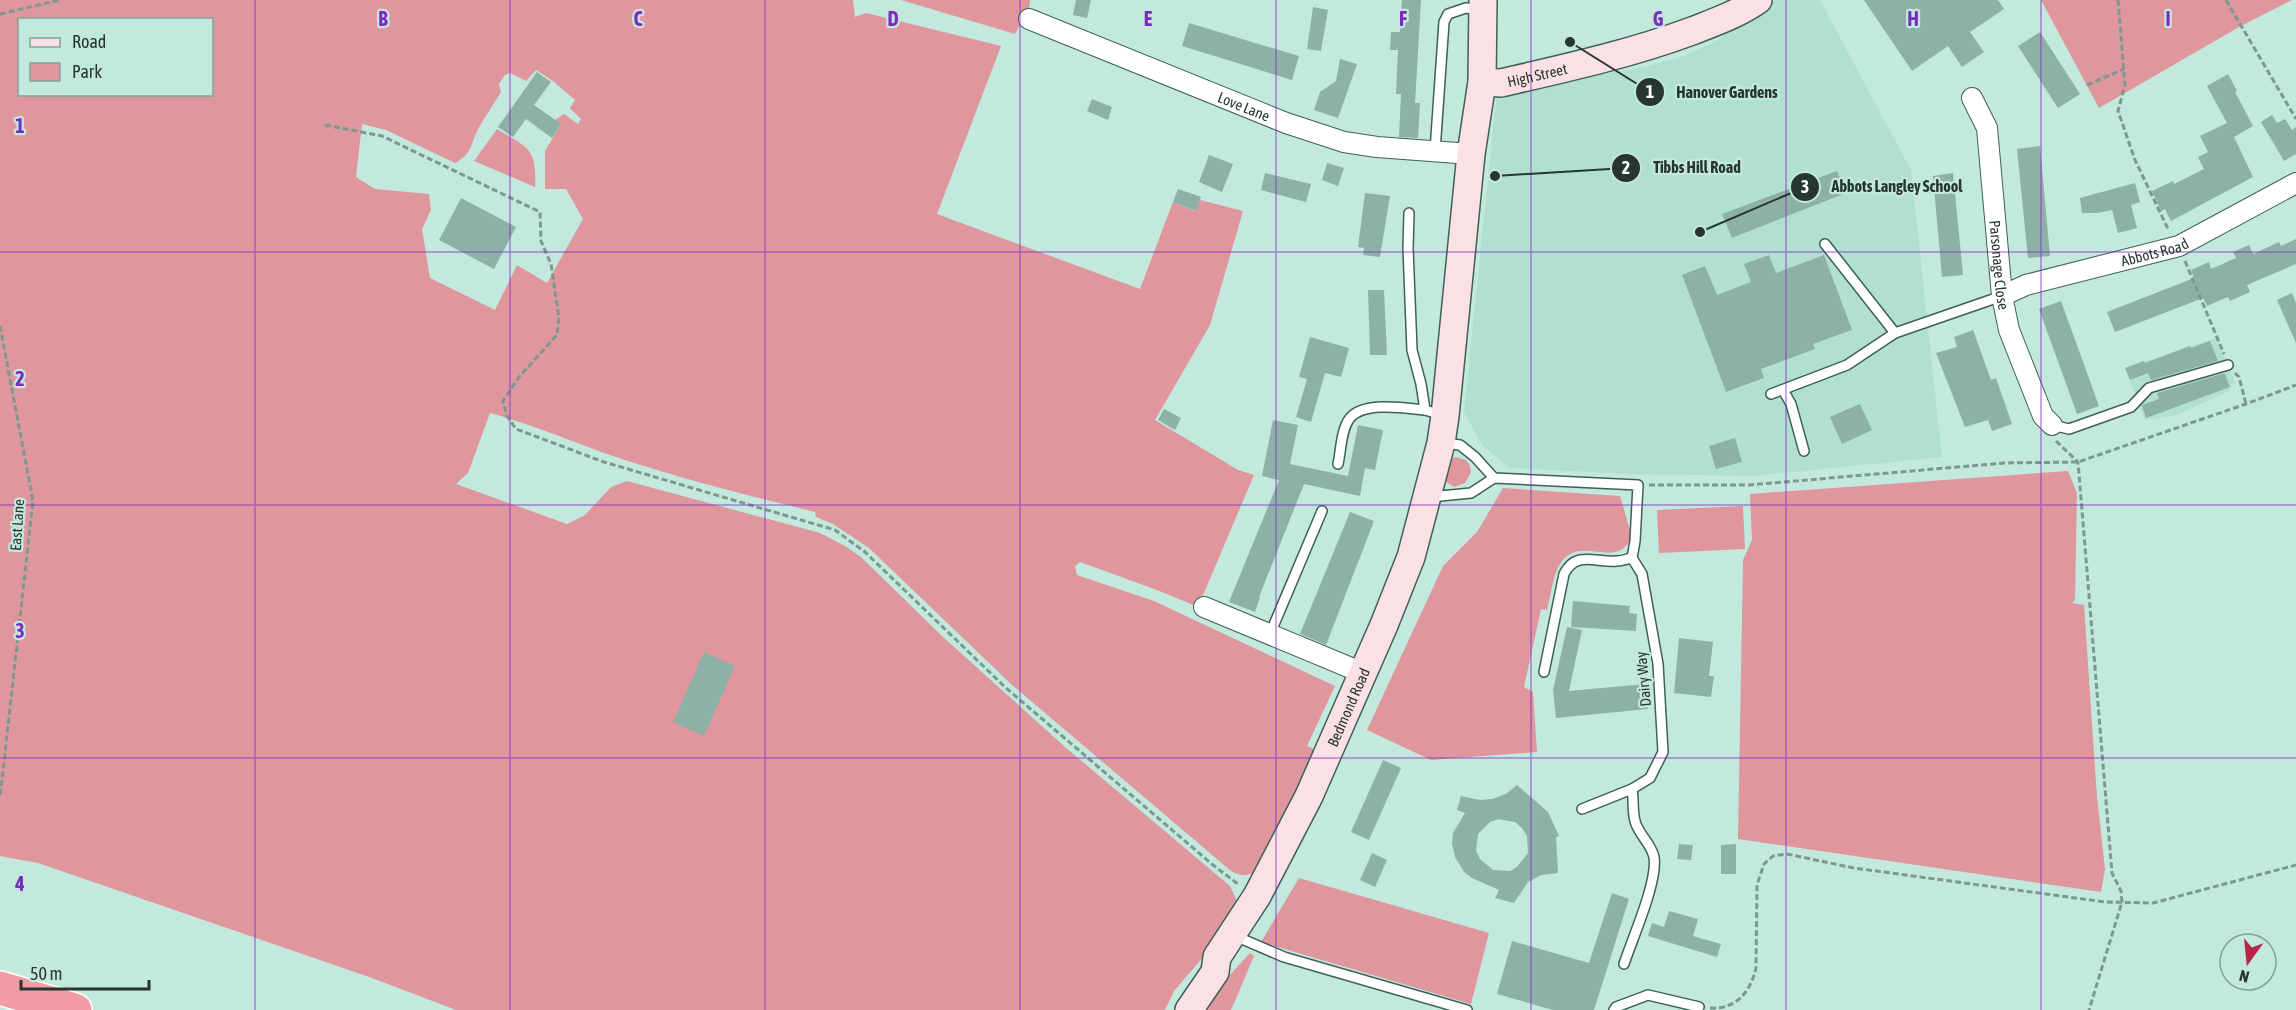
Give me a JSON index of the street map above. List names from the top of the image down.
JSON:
{
  "streets": {
    "street": [
      "High Street",
      "Love Lane",
      "Abbots Road",
      "Parsonage Close",
      "Bedmond Road"
    ],
    "lane": ["Dairy Way"],
    "path": ["East Lane"]
  },
  "crossings": [
    ["High Street", "Bedmond Road"],
    ["Love Lane", "Bedmond Road"],
    ["Abbots Road", "Parsonage Close"]
  ],
  "places": ["Hanover Gardens", "Tibbs Hill Road", "Abbots Langley School"],
  "legend": ["Road", "Park"],
  "scale_bar": "50 m",
  "north": "bottom",
  "grid": {
    "columns": [
      "B",
      "C",
      "D",
      "E",
      "F",
      "G",
      "H",
      "I"
    ],
    "rows": [
      "1",
      "2",
      "3",
      "4"
    ]
  }
}
